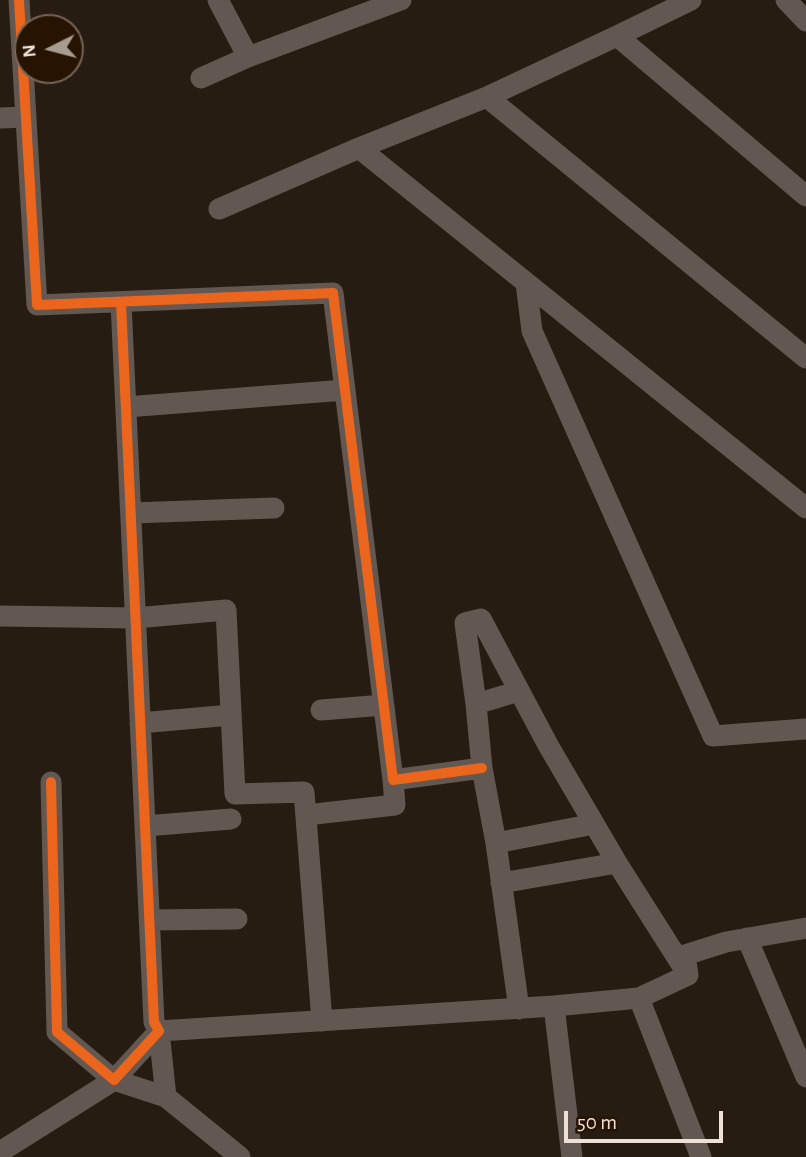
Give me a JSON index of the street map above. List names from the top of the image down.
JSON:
{
  "scale_bar": "50 m",
  "north": "left"
}
